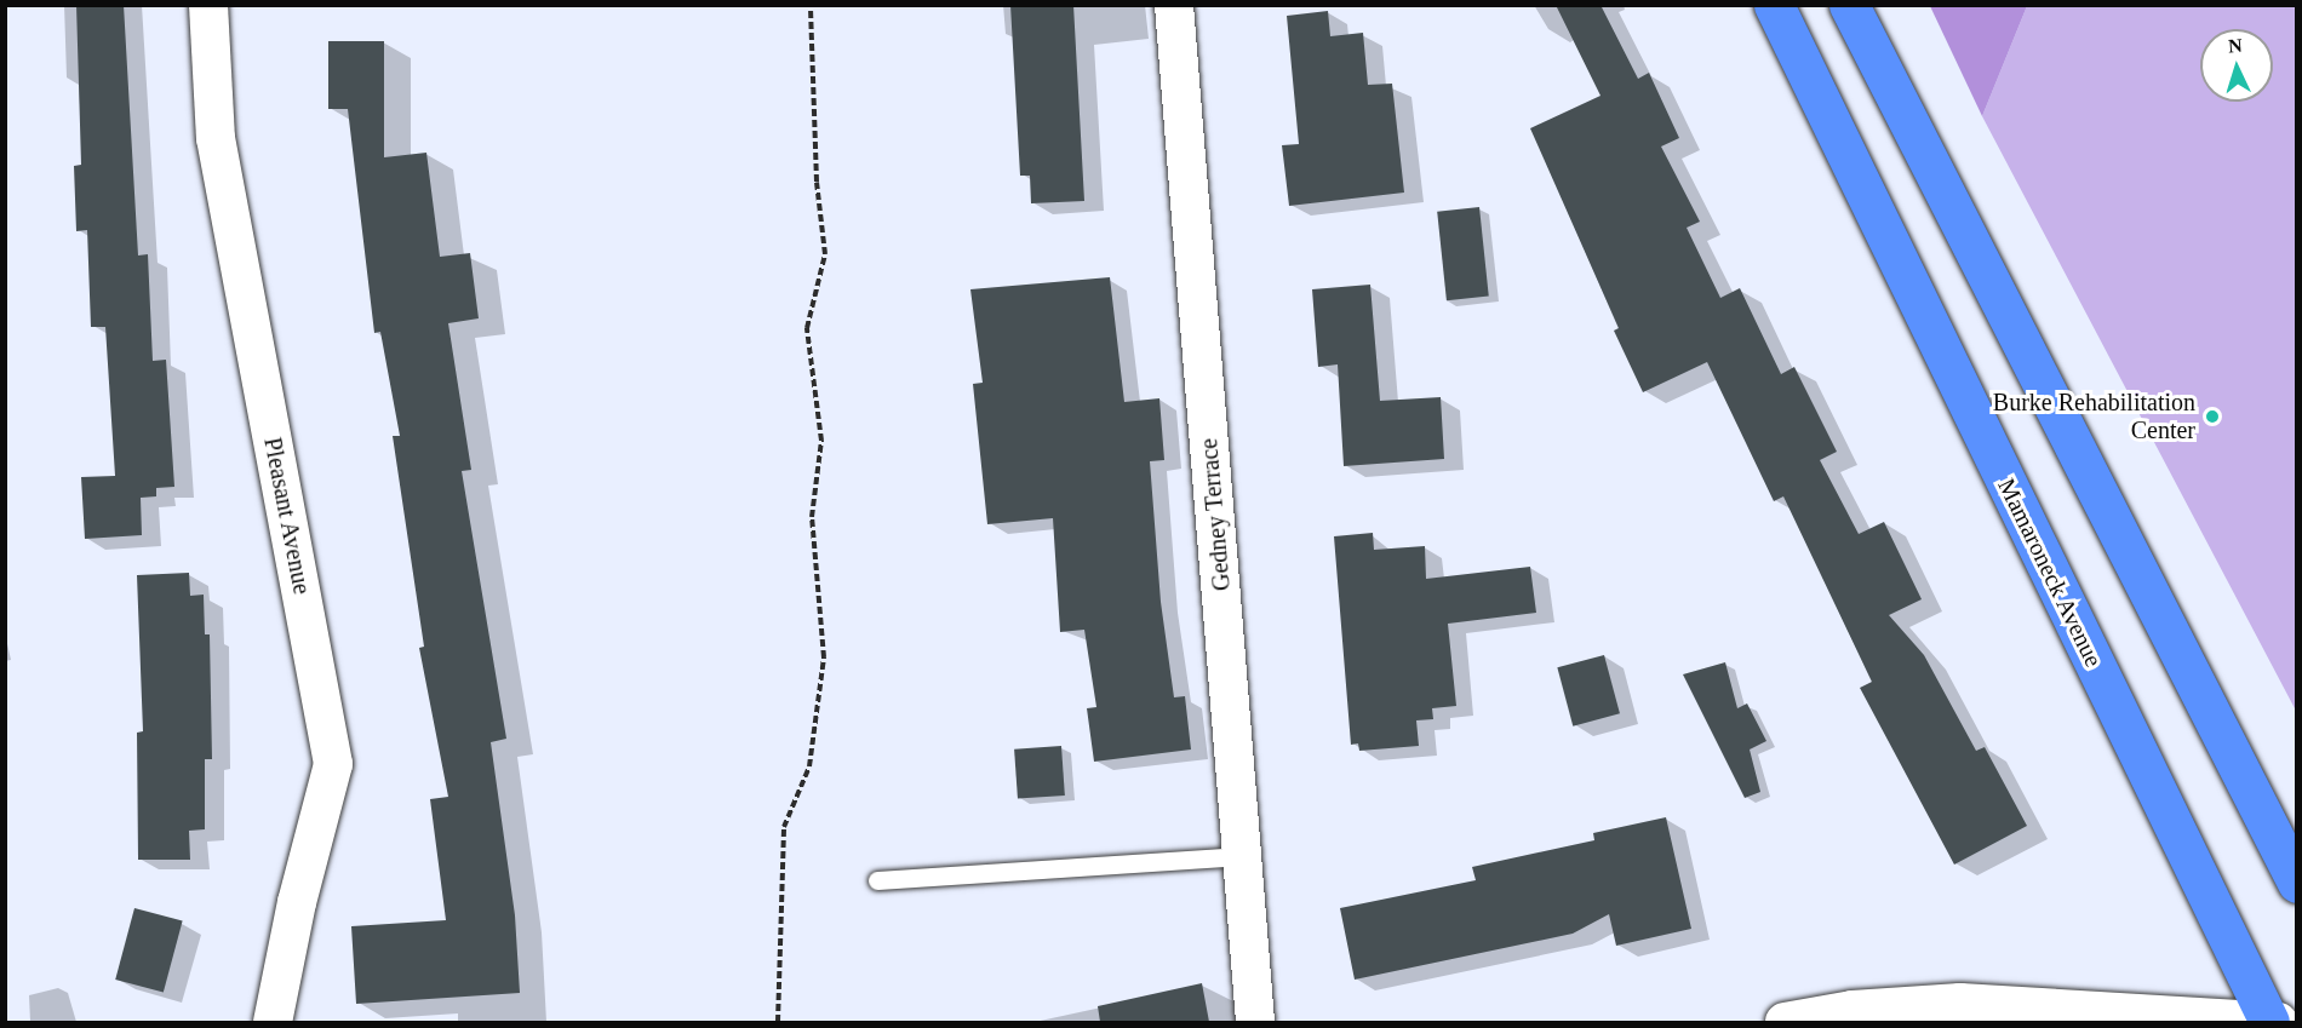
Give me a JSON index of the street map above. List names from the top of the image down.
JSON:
{
  "streets": {
    "main road": ["Mamaroneck Avenue"],
    "street": ["Gedney Terrace", "Pleasant Avenue"]
  },
  "places": ["Burke Rehabilitation Center"],
  "north": "top"
}
